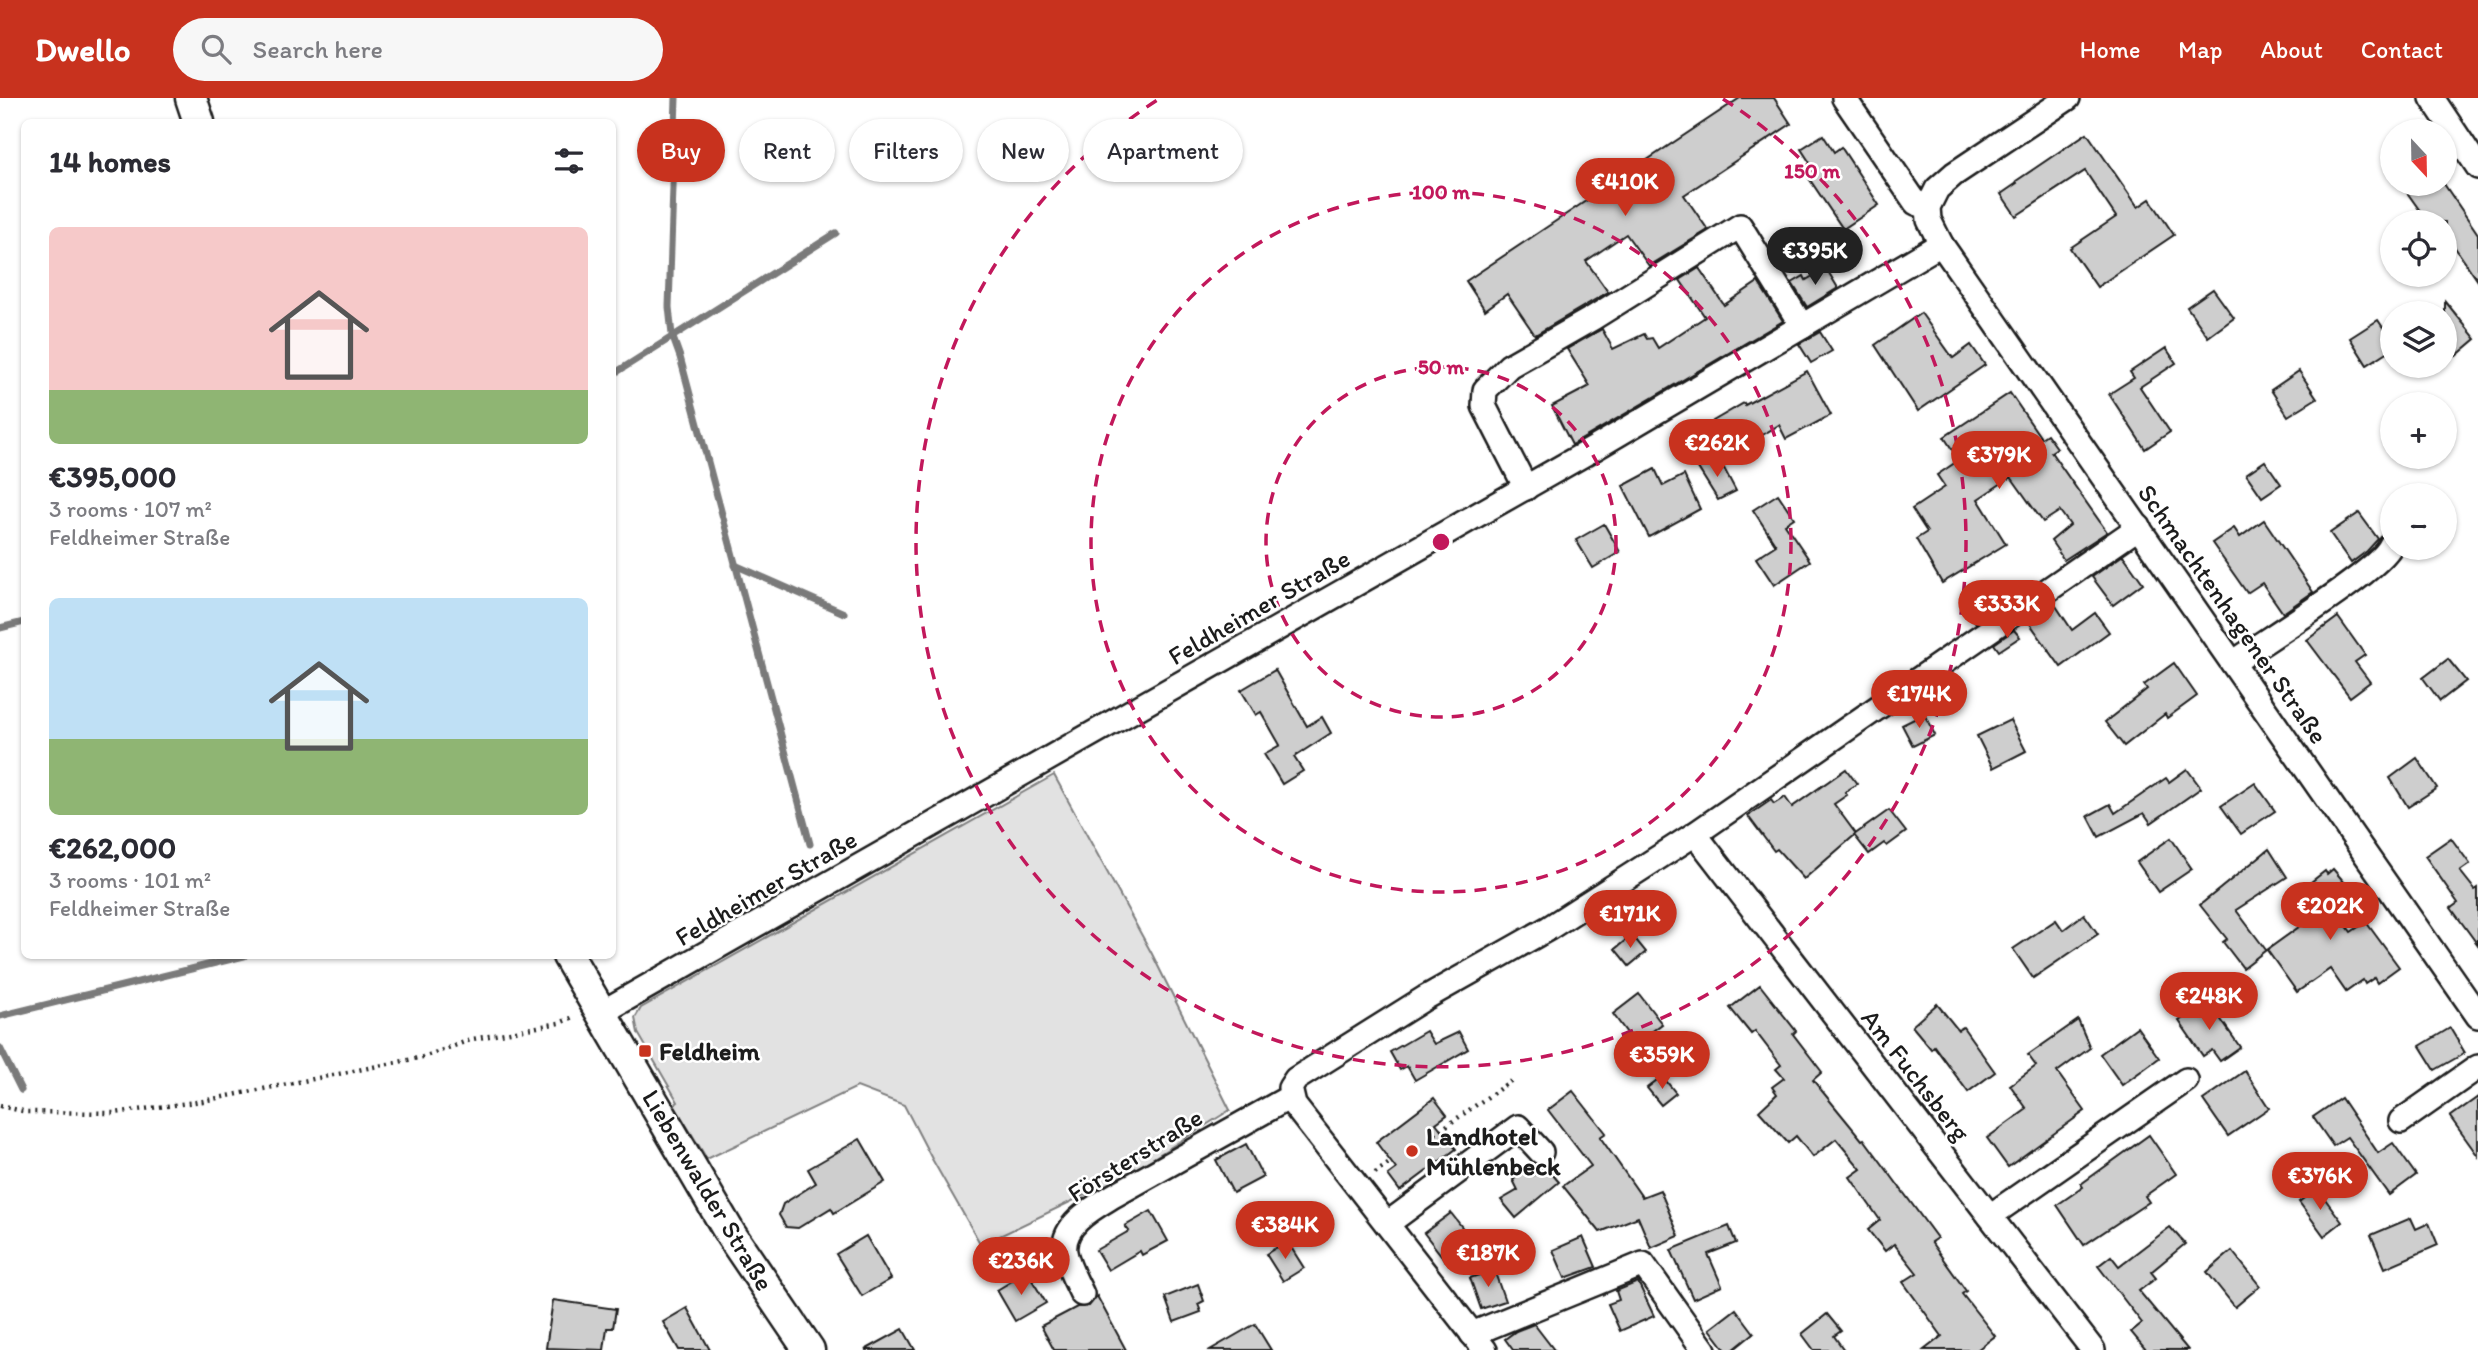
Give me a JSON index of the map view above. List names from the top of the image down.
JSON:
{
  "streets": {
    "main road": ["Liebenwalder Straße"],
    "street": [
      "Feldheimer Straße",
      "Schmachtenhagener Straße",
      "Am Fuchsberg",
      "Försterstraße"
    ]
  },
  "crossings": [
    ["Feldheimer Straße", "Schmachtenhagener Straße"],
    ["Feldheimer Straße", "Liebenwalder Straße"]
  ],
  "places": {
    "transit": ["Feldheim"],
    "other": ["Landhotel Mühlenbeck"]
  },
  "north": "bottom",
  "page": {
    "header": "Dwello",
    "search": "Search here",
    "nav": [
      "Home",
      "Map",
      "About",
      "Contact"
    ],
    "map_buttons": ["+", "−"],
    "chip": [
      "Buy",
      "Rent",
      "Filters",
      "New",
      "Apartment"
    ],
    "heading": "14 homes",
    "price": [
      "€410K",
      "€395K",
      "€262K",
      "€379K",
      "€333K",
      "€174K",
      "€202K",
      "€171K",
      "€248K",
      "€359K",
      "€376K",
      "€384K",
      "€187K",
      "€236K"
    ],
    "list": [
      {
        "name": "€395,000",
        "note": "3 rooms · 107 m² · Feldheimer Straße"
      },
      {
        "name": "€262,000",
        "note": "3 rooms · 101 m² · Feldheimer Straße"
      }
    ]
  },
  "rings": ["150 m", "100 m", "50 m"]
}
